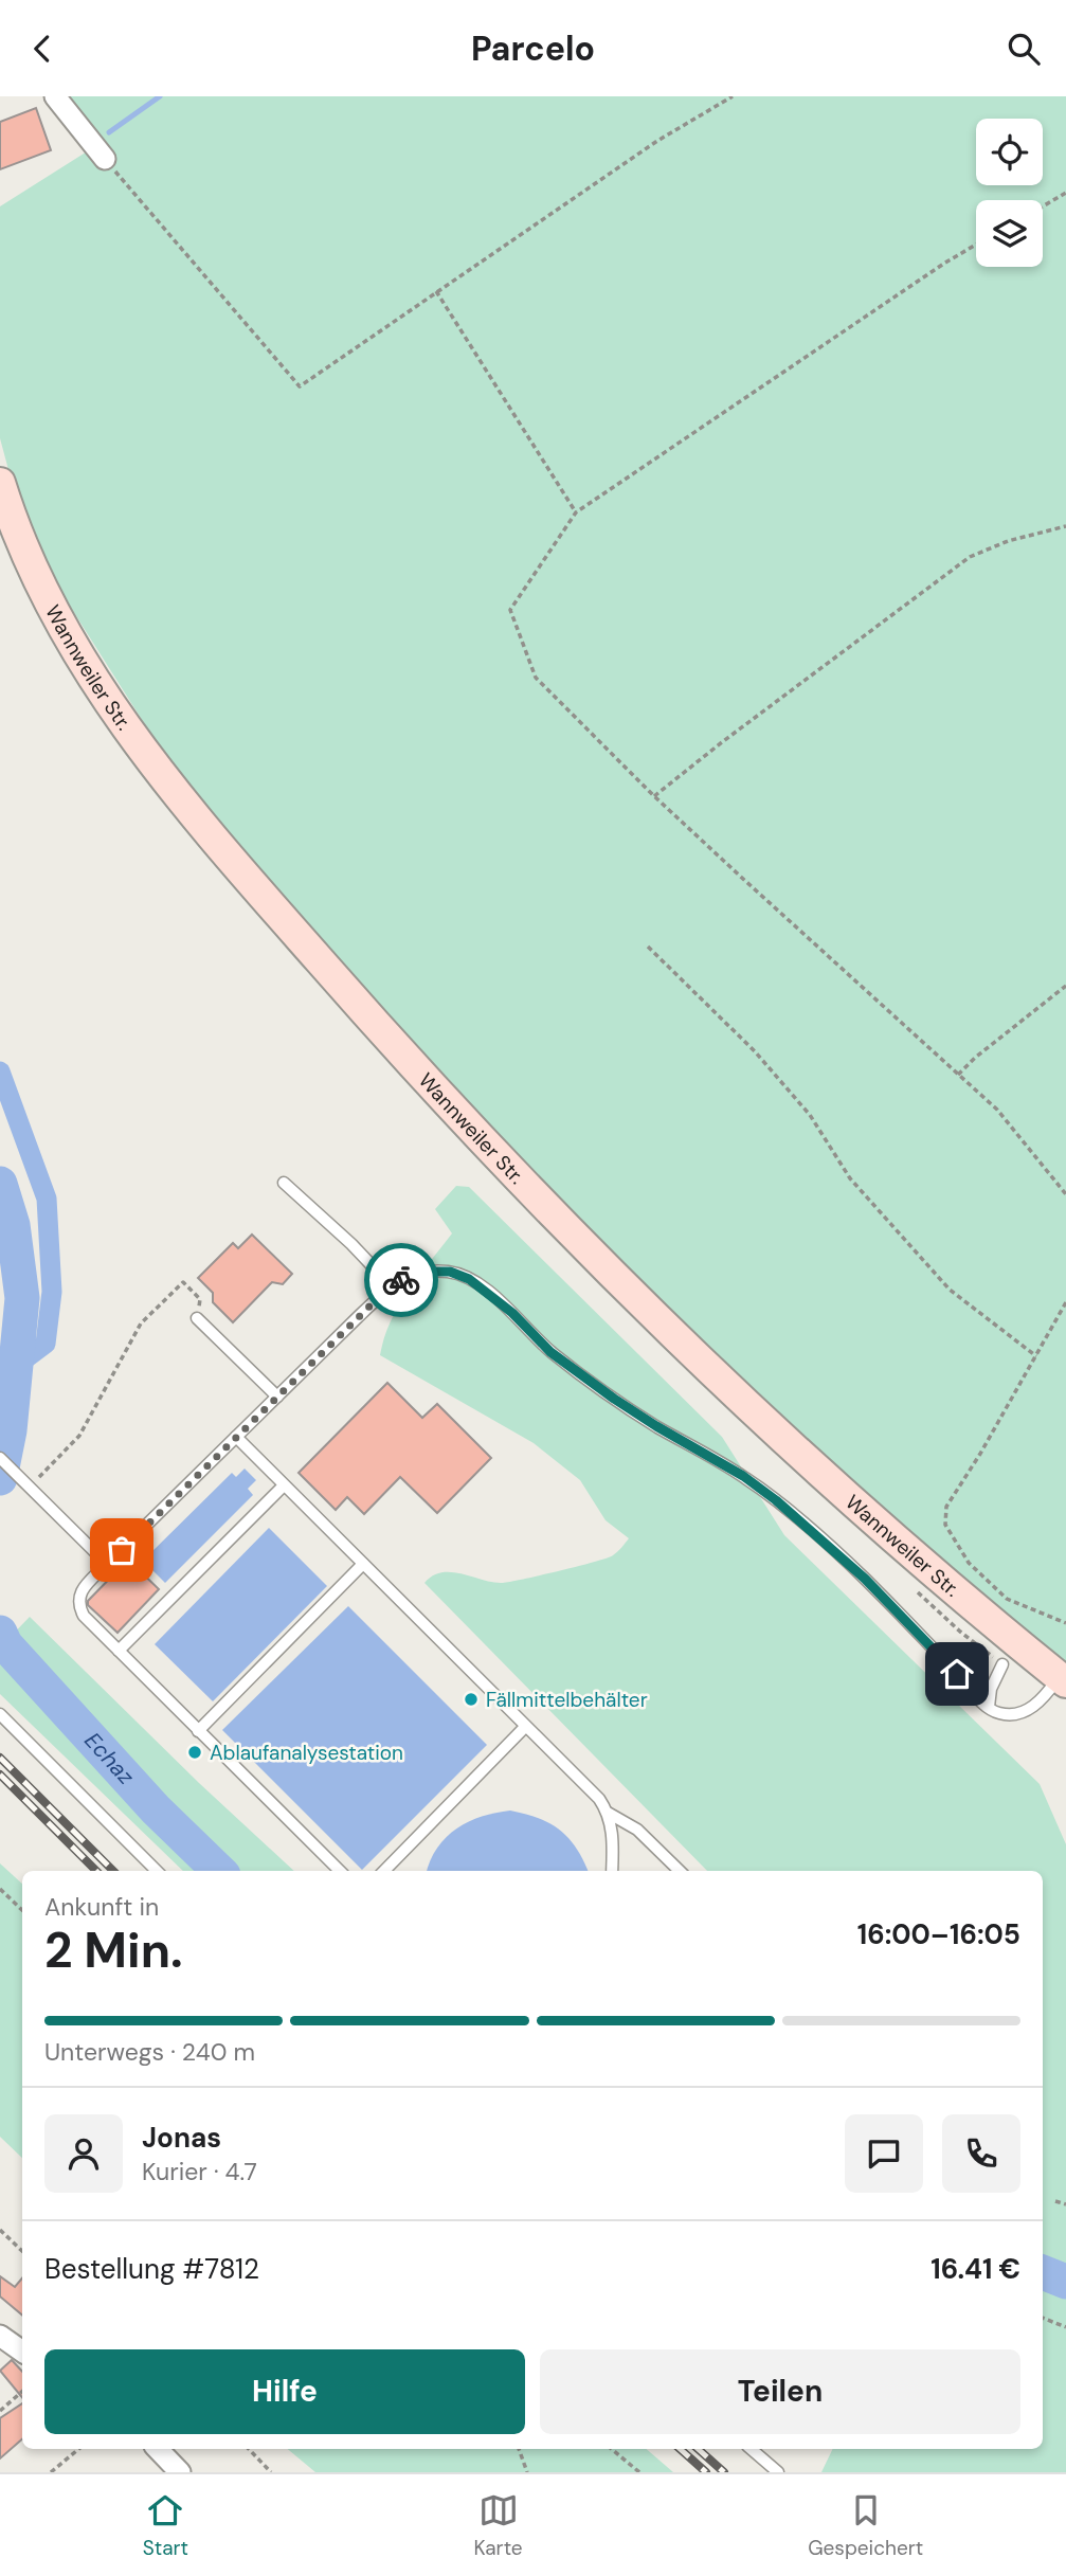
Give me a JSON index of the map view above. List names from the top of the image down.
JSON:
{
  "streets": {
    "main road": ["Wannweiler Str."]
  },
  "water": ["Echaz"],
  "places": ["Fällmittelbehälter", "Ablaufanalysestation"],
  "page": {
    "header": "Parcelo",
    "heading": ["2 Min.", "Ankunft in", "16:00–16:05"],
    "panel": [
      "Jonas",
      "Kurier · 4.7",
      "Bestellung #7812",
      "16.41 €"
    ],
    "bar": "Unterwegs · 240 m",
    "buttons": ["Hilfe", "Teilen"],
    "tabs": ["Start", "Karte", "Gespeichert"]
  }
}
